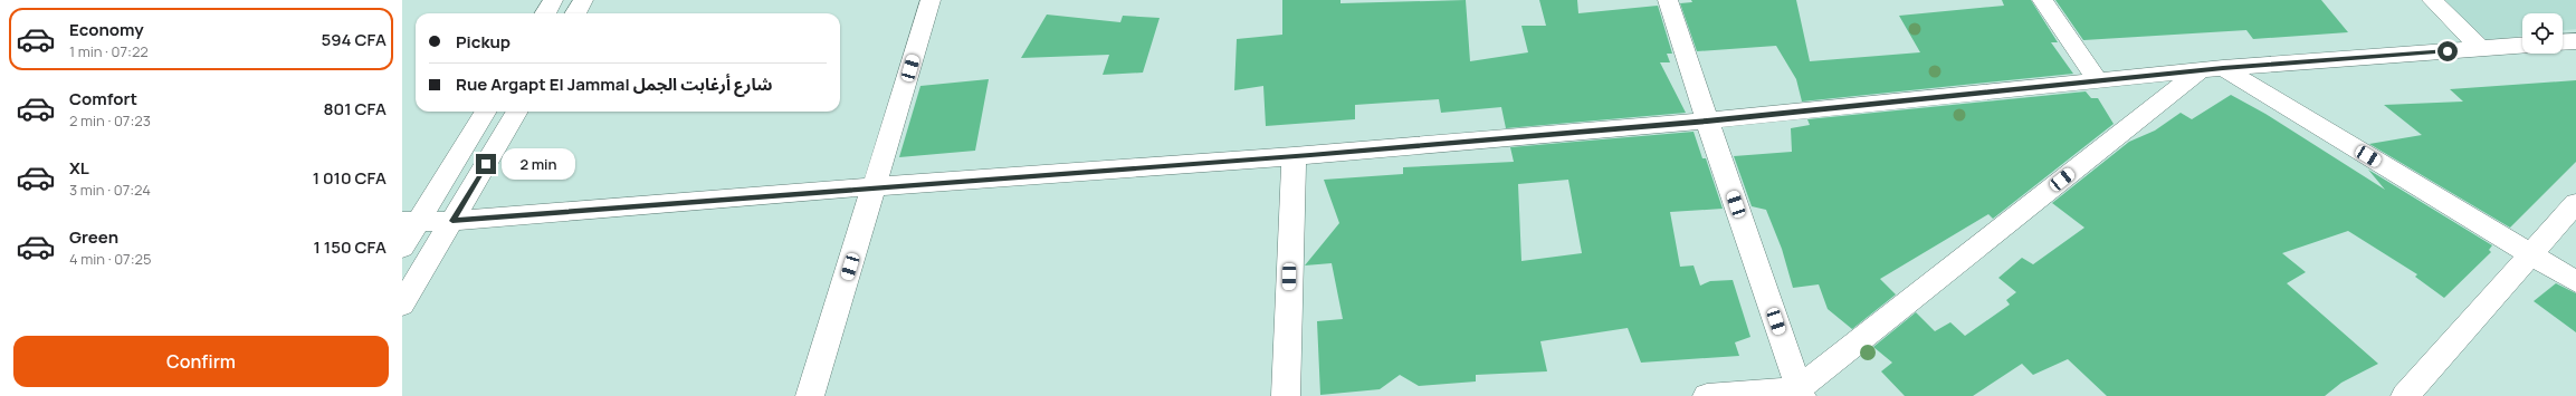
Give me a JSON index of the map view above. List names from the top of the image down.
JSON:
{
  "page": {
    "list": [
      {
        "name": "Economy",
        "note": "1 min · 07:22",
        "value": "594 CFA"
      },
      {
        "name": "Comfort",
        "note": "2 min · 07:23",
        "value": "801 CFA"
      },
      {
        "name": "XL",
        "note": "3 min · 07:24",
        "value": "1 010 CFA"
      },
      {
        "name": "Green",
        "note": "4 min · 07:25",
        "value": "1 150 CFA"
      }
    ],
    "banner": ["Pickup", "Rue Argapt El Jammal شارع أرغابت الجمل"],
    "bubble": "2 min",
    "buttons": "Confirm"
  }
}
